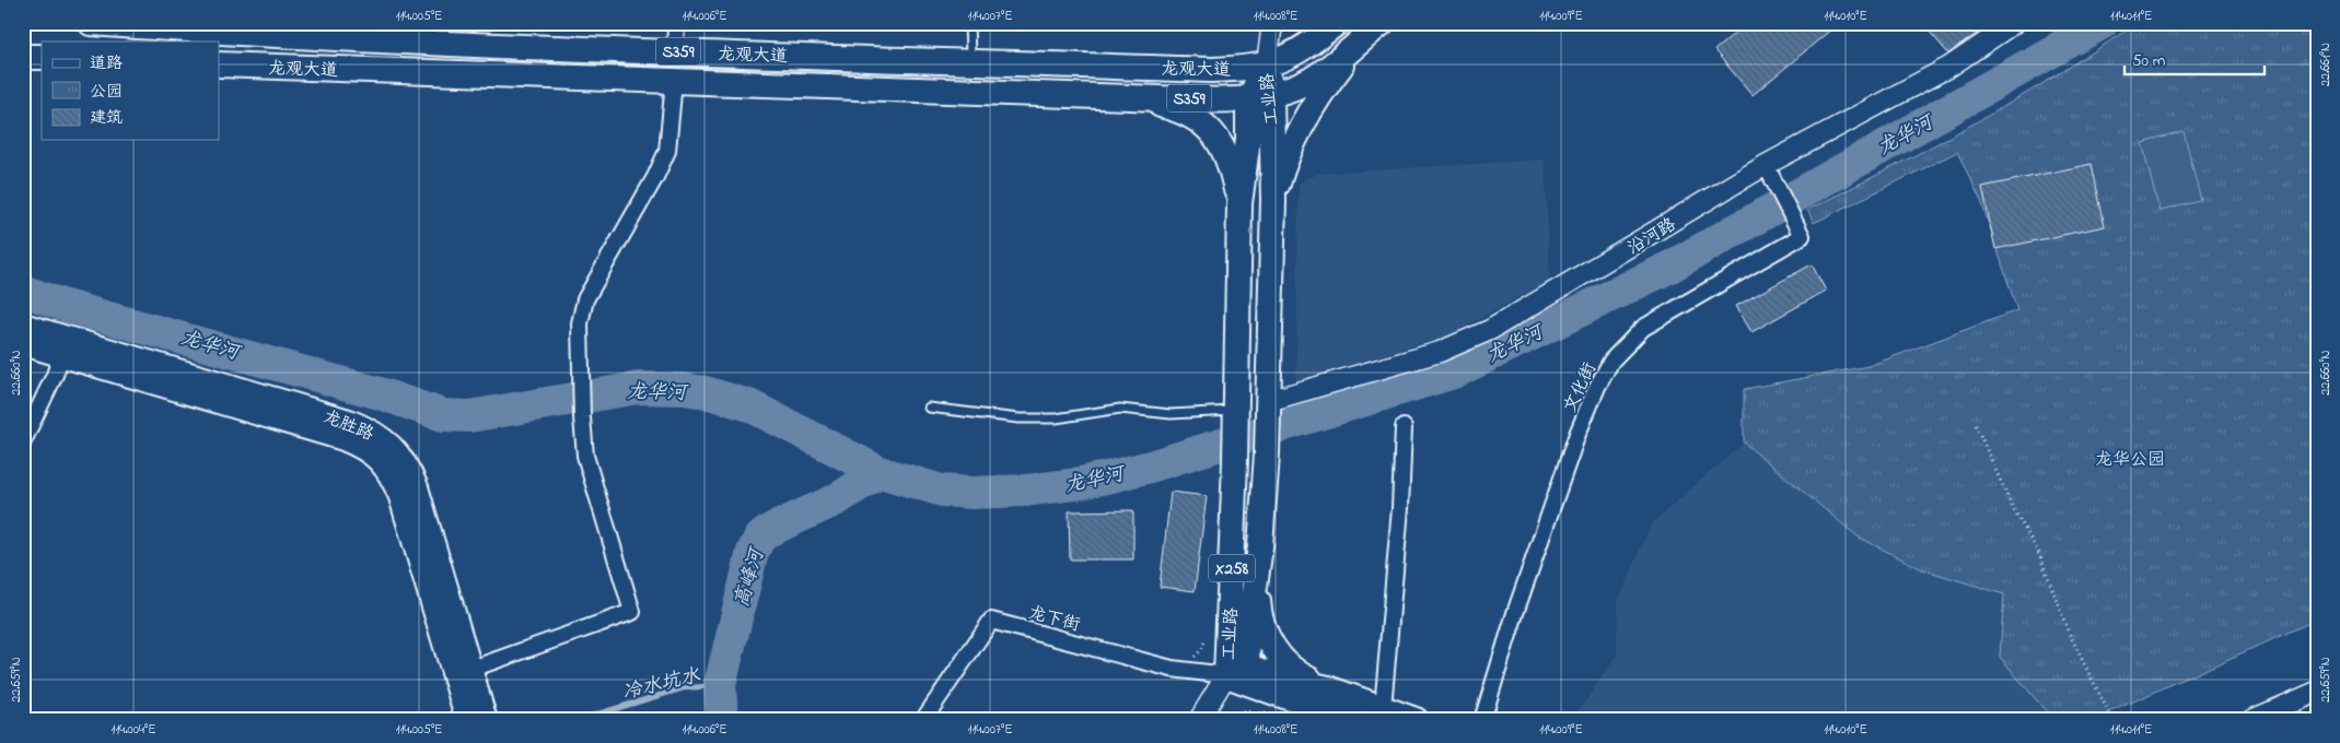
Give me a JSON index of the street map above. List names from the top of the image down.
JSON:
{
  "streets": {
    "main road": [
      "S359",
      "龙观大道",
      "工业路",
      "龙胜路",
      "X258"
    ],
    "street": ["沿河路", "文化街", "龙下街"]
  },
  "crossings": [
    ["龙观大道", "工业路"],
    ["工业路", "沿河路"],
    ["工业路", "龙下街"],
    ["沿河路", "文化街"]
  ],
  "water": ["龙华河", "高峰河", "冷水坑水"],
  "parks": ["龙华公园"],
  "legend": ["道路", "公园", "建筑"],
  "scale_bar": "50 m",
  "coordinates": [
    "114.005°E",
    "114.006°E",
    "114.007°E",
    "114.008°E",
    "114.009°E",
    "114.010°E",
    "114.011°E",
    "22.661°N",
    "22.660°N",
    "22.659°N",
    "114.004°E"
  ]
}
